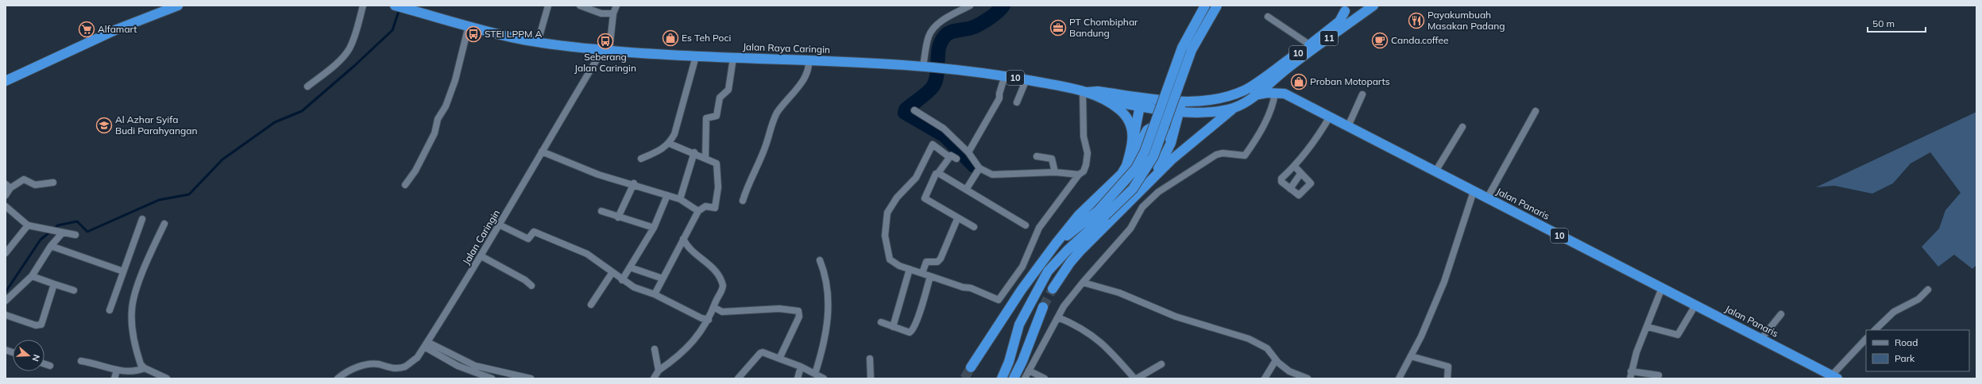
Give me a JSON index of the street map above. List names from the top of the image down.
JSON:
{
  "streets": {
    "highway": [
      "11",
      "Jalan Raya Caringin",
      "10",
      "Jalan Panaris"
    ],
    "street": ["Jalan Caringin"]
  },
  "crossings": [
    ["11", "10"],
    ["Jalan Raya Caringin", "10"],
    ["Jalan Raya Caringin", "Jalan Caringin"],
    ["10", "Jalan Panaris"]
  ],
  "places": {
    "restaurant": ["Payakumbuah Masakan Padang"],
    "office": ["PT Chombiphar Bandung"],
    "supermarket": ["Alfamart"],
    "bus stop": ["STEI LPPM A", "Seberang Jalan Caringin"],
    "shop": ["Es Teh Poci", "Proban Motoparts"],
    "cafe": ["Canda.coffee"],
    "school or university": ["Al Azhar Syifa Budi Parahyangan"]
  },
  "legend": ["Road", "Park"],
  "scale_bar": "50 m",
  "north": "right"
}
